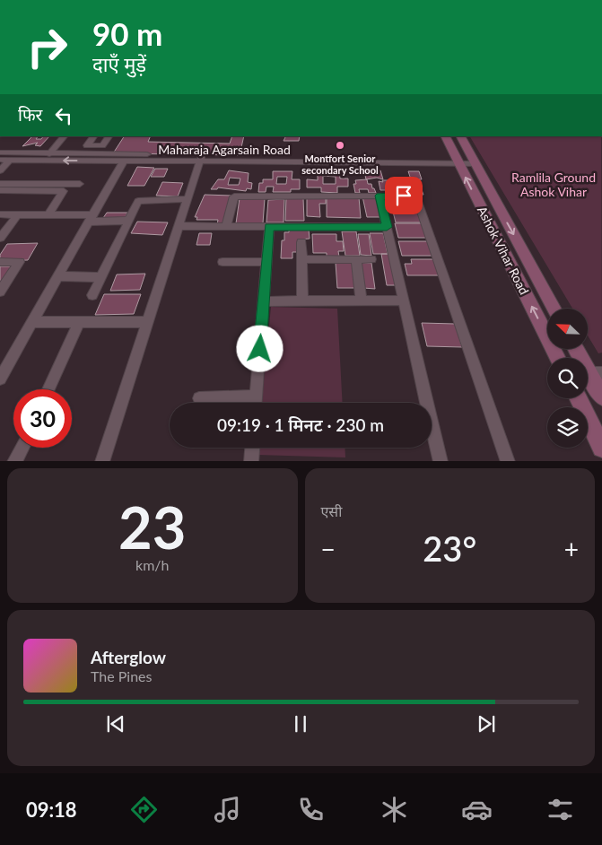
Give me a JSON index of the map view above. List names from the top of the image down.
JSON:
{
  "streets": {
    "main road": ["Ashok Vihar Road"],
    "street": ["Maharaja Agarsain Road"]
  },
  "crossings": [
    ["Maharaja Agarsain Road", "Ashok Vihar Road"]
  ],
  "parks": ["Ramlila Ground Ashok Vihar"],
  "places": ["Montfort Senior secondary School"],
  "north": "top left",
  "page": {
    "turn": ["90 m", "दाएँ मुड़ें"],
    "then": "फिर",
    "limit": "30",
    "trip": "09:19 · 1 मिनट · 230 m",
    "tile": [
      ["23", "km/h"],
      "एसी"
    ],
    "heat": ["−", "23°", "+"],
    "song": ["Afterglow", "The Pines"],
    "tabs": "09:18"
  }
}
